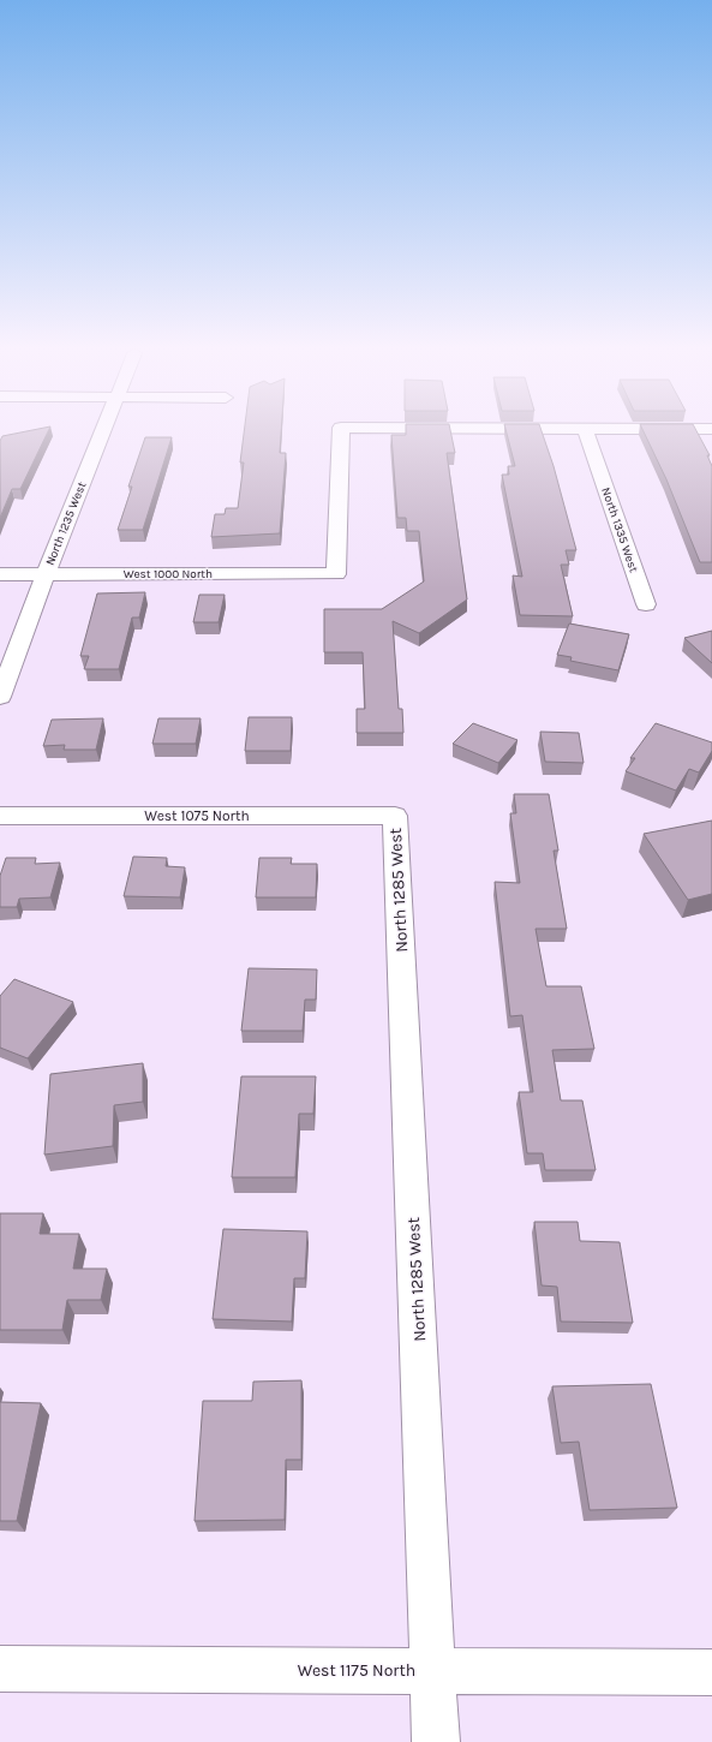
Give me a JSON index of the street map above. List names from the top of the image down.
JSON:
{
  "streets": {
    "street": [
      "North 1235 West",
      "North 1335 West",
      "West 1000 North",
      "West 1075 North",
      "North 1285 West",
      "West 1175 North"
    ]
  },
  "crossings": [
    ["North 1235 West", "West 1000 North"],
    ["North 1335 West", "West 1000 North"],
    ["West 1075 North", "North 1285 West"],
    ["North 1285 West", "West 1175 North"]
  ]
}
